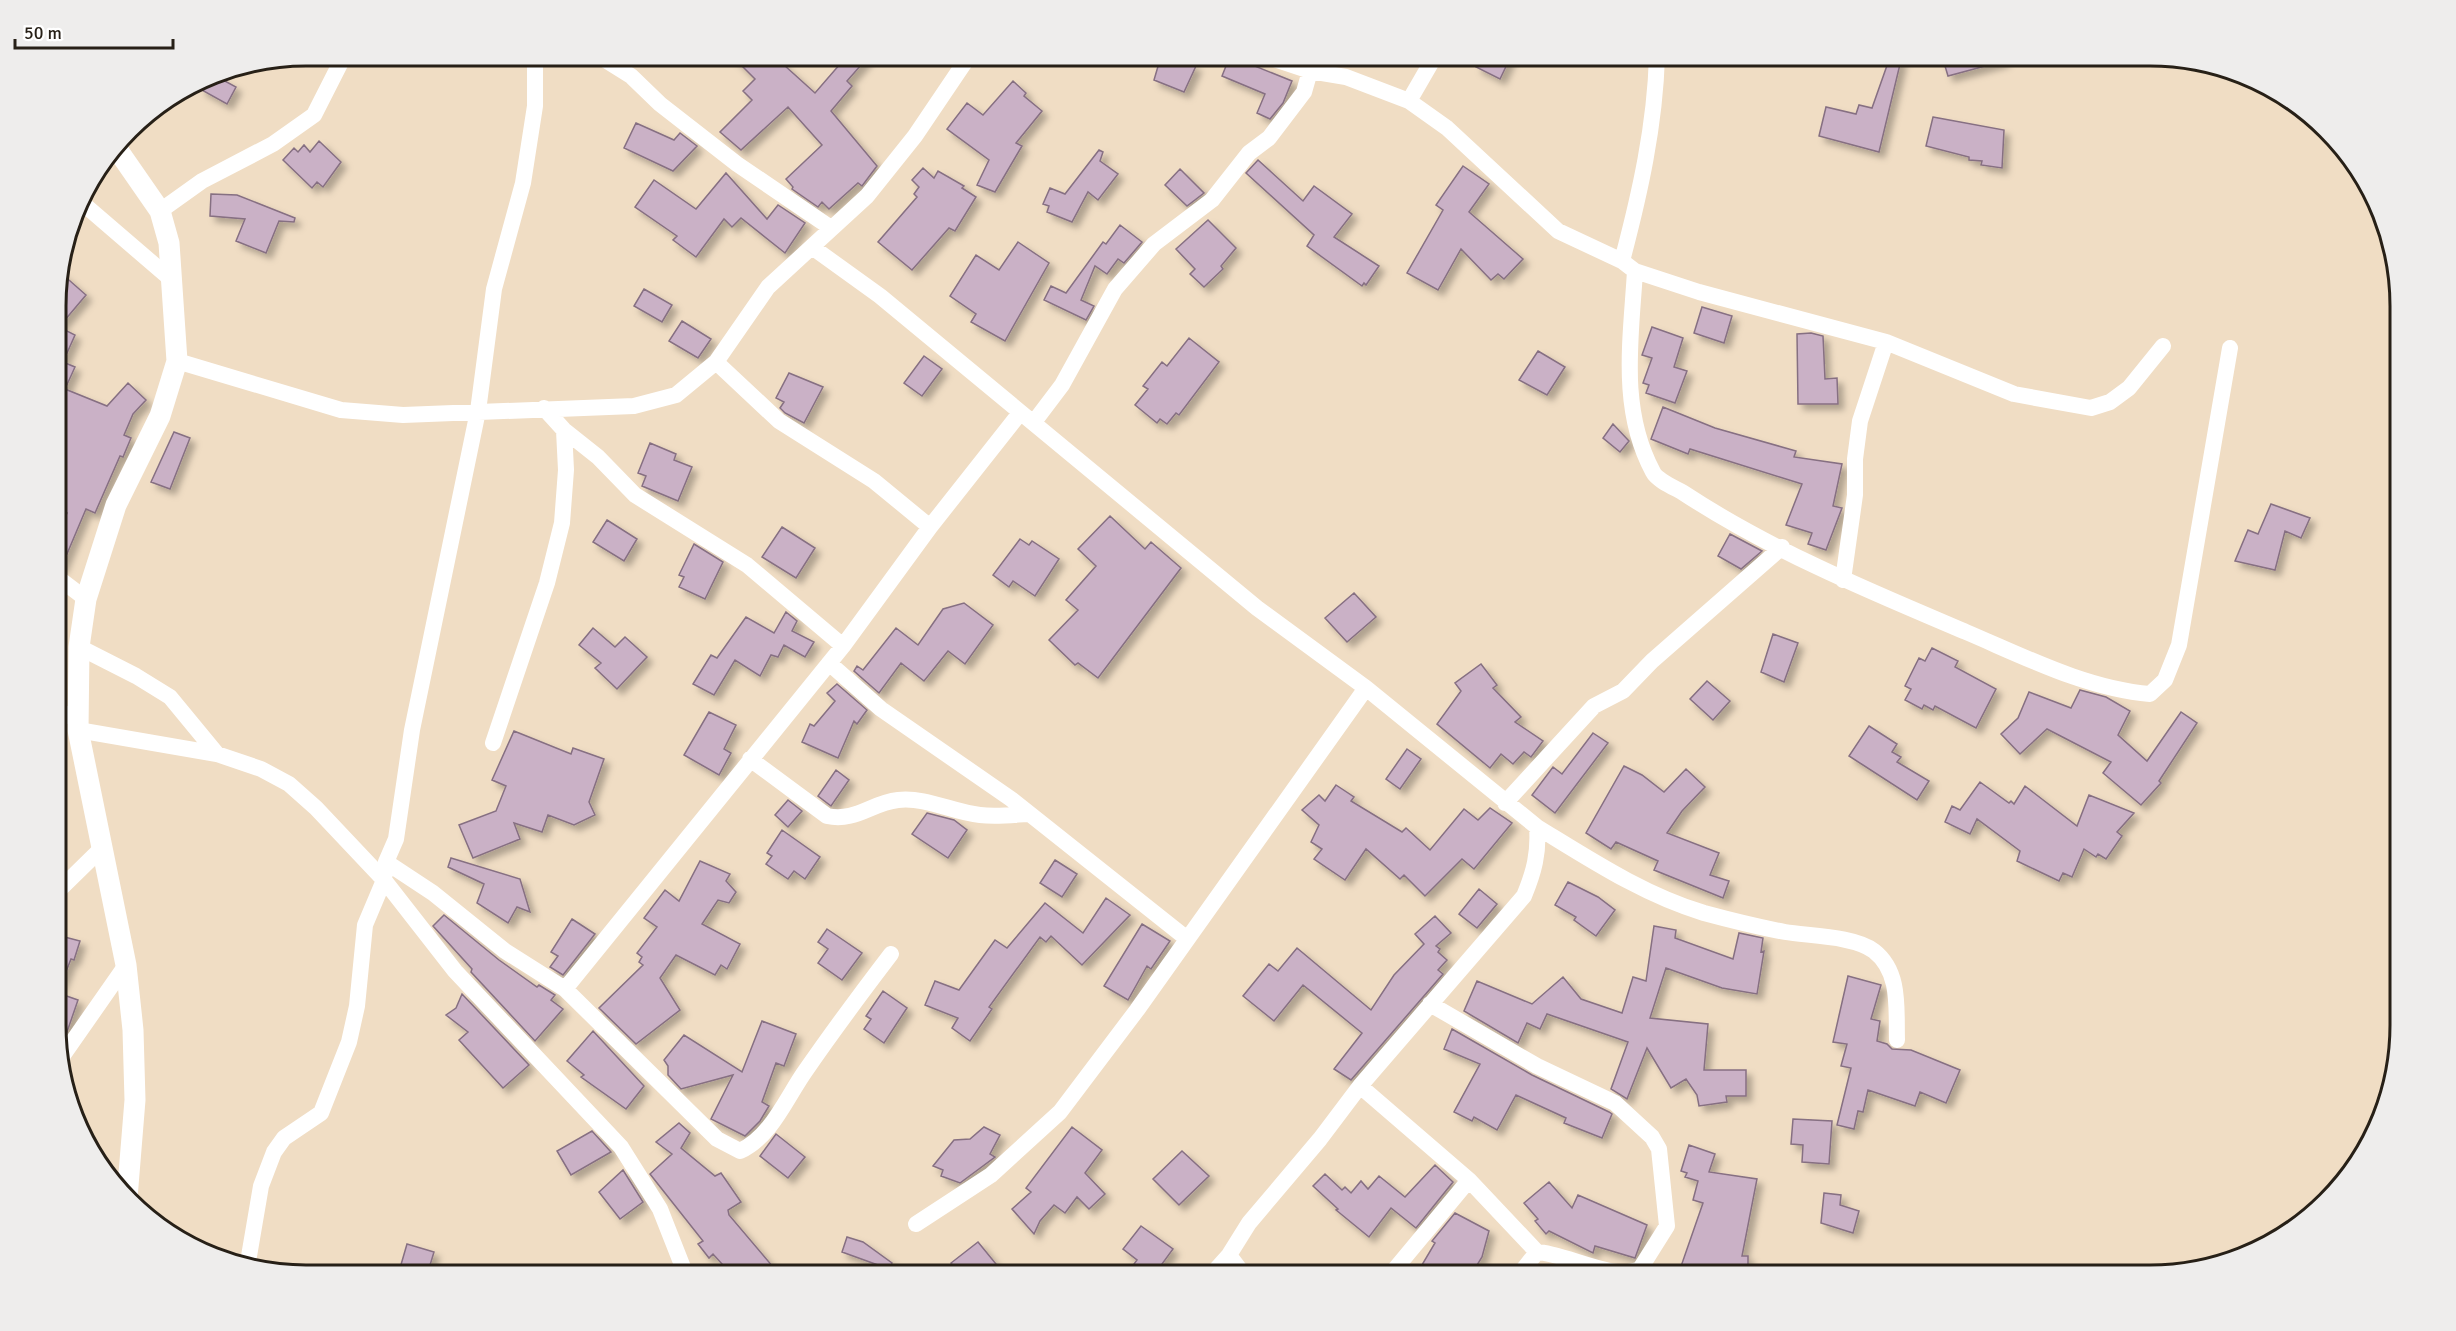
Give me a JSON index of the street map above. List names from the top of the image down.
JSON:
{
  "scale_bar": "50 m"
}
